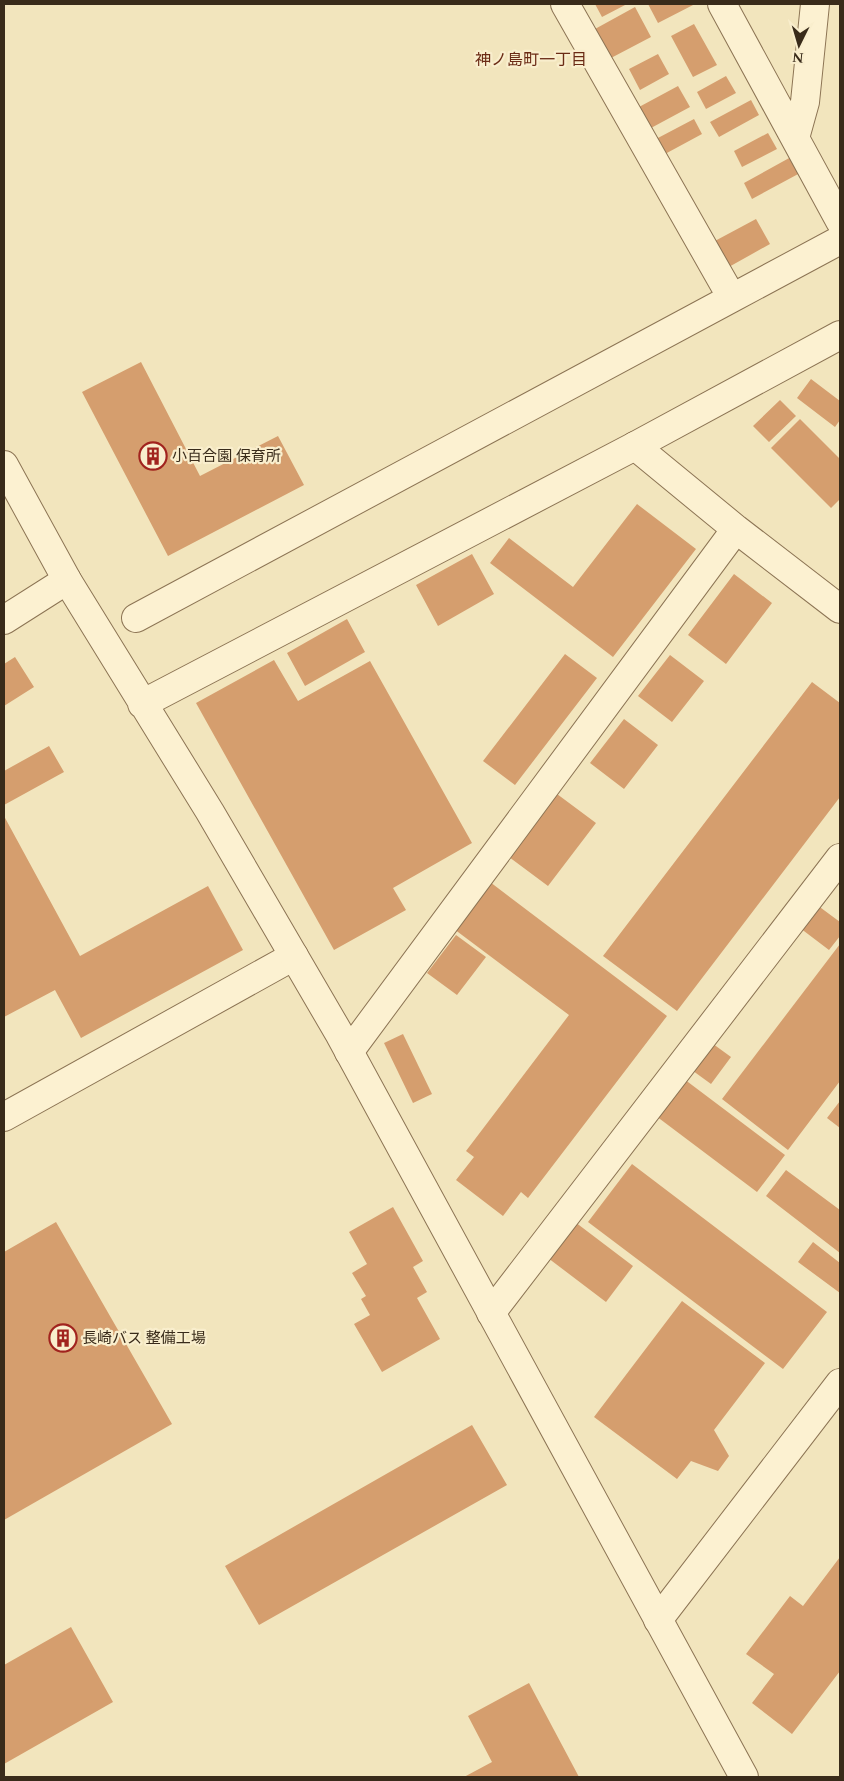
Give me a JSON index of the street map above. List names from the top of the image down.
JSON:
{
  "districts": ["神ノ島町一丁目"],
  "places": {
    "building": ["小百合園 保育所", "長崎バス 整備工場"]
  },
  "north": "bottom"
}
